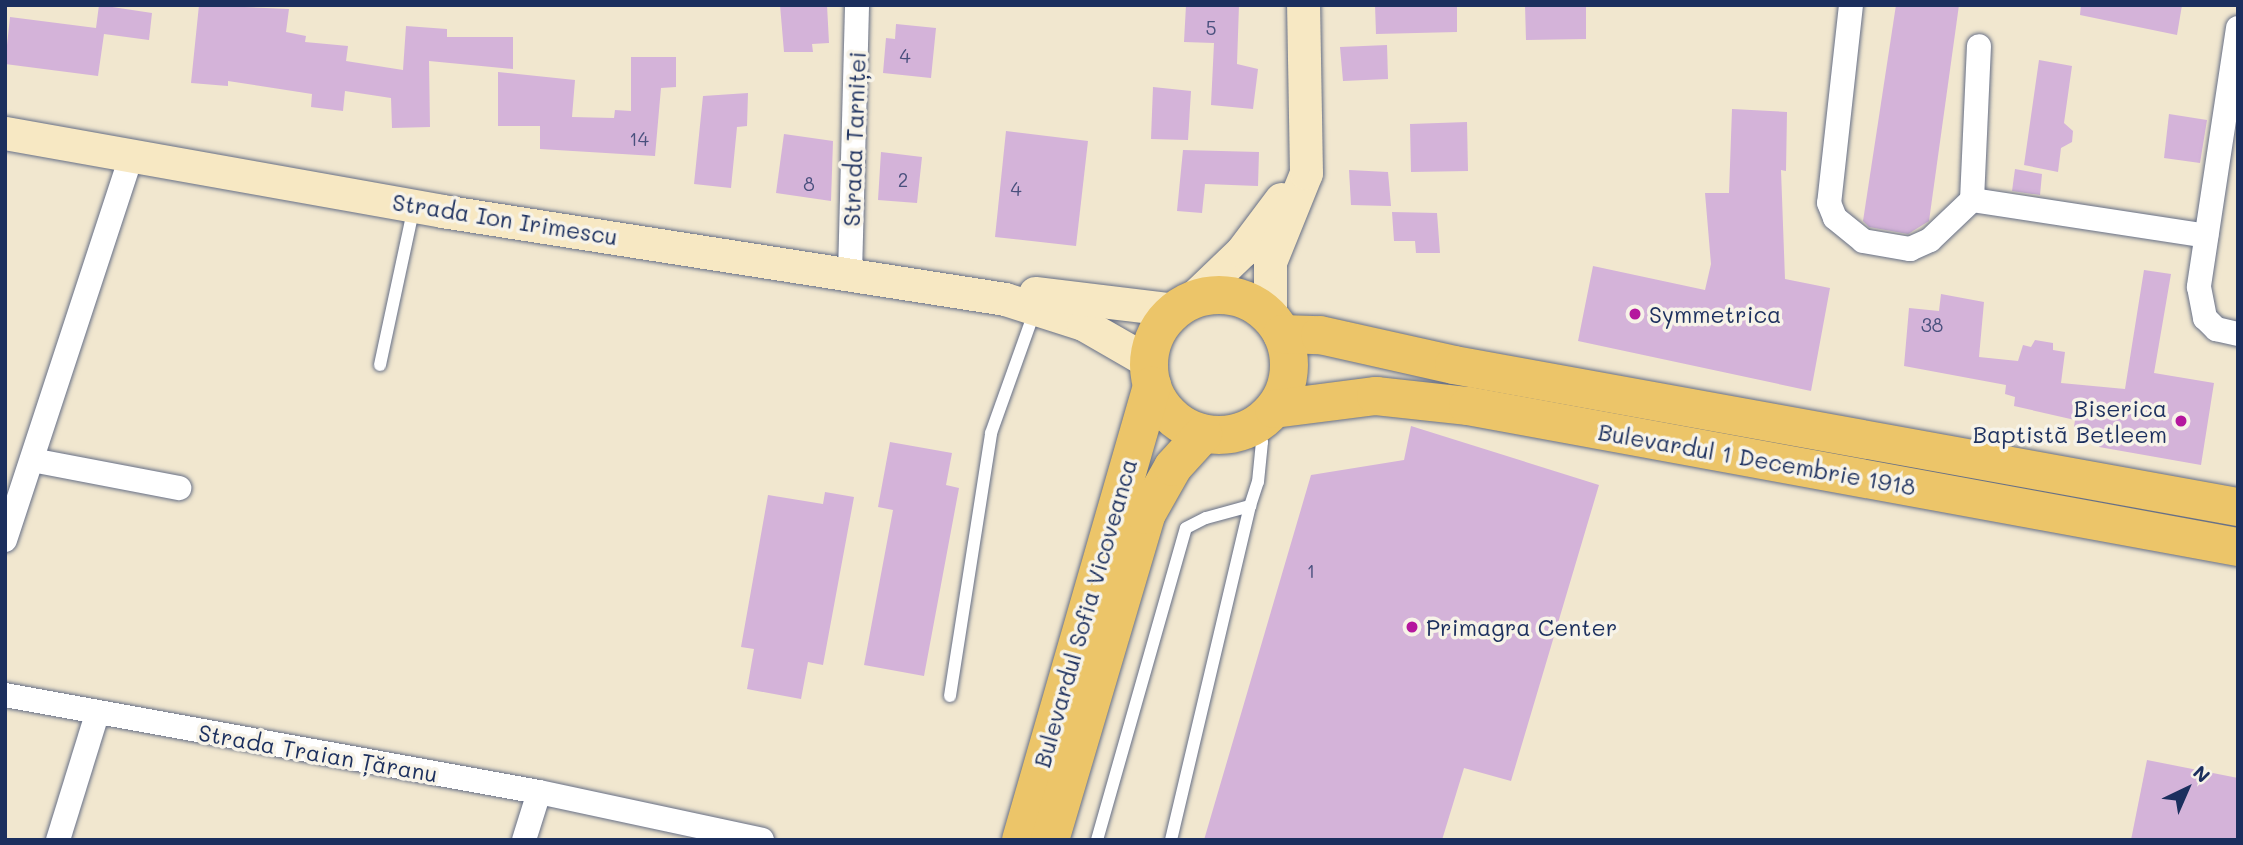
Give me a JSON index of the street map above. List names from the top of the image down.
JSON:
{
  "streets": {
    "main road": ["Strada Ion Irimescu", "Bulevardul 1 Decembrie 1918", "Bulevardul Sofia Vicoveanca"],
    "street": ["Strada Tarniței", "Strada Traian Țăranu"]
  },
  "crossings": [
    ["Strada Tarniței", "Strada Ion Irimescu"],
    ["Strada Ion Irimescu", "Bulevardul 1 Decembrie 1918"],
    ["Strada Ion Irimescu", "Bulevardul Sofia Vicoveanca"],
    ["Bulevardul 1 Decembrie 1918", "Bulevardul Sofia Vicoveanca"]
  ],
  "places": ["Symmetrica", "Biserica Baptistă Betleem", "Primagra Center"],
  "house_numbers": [
    "5",
    "4",
    "14",
    "2",
    "8",
    "4",
    "38",
    "1"
  ],
  "north": "top right"
}
